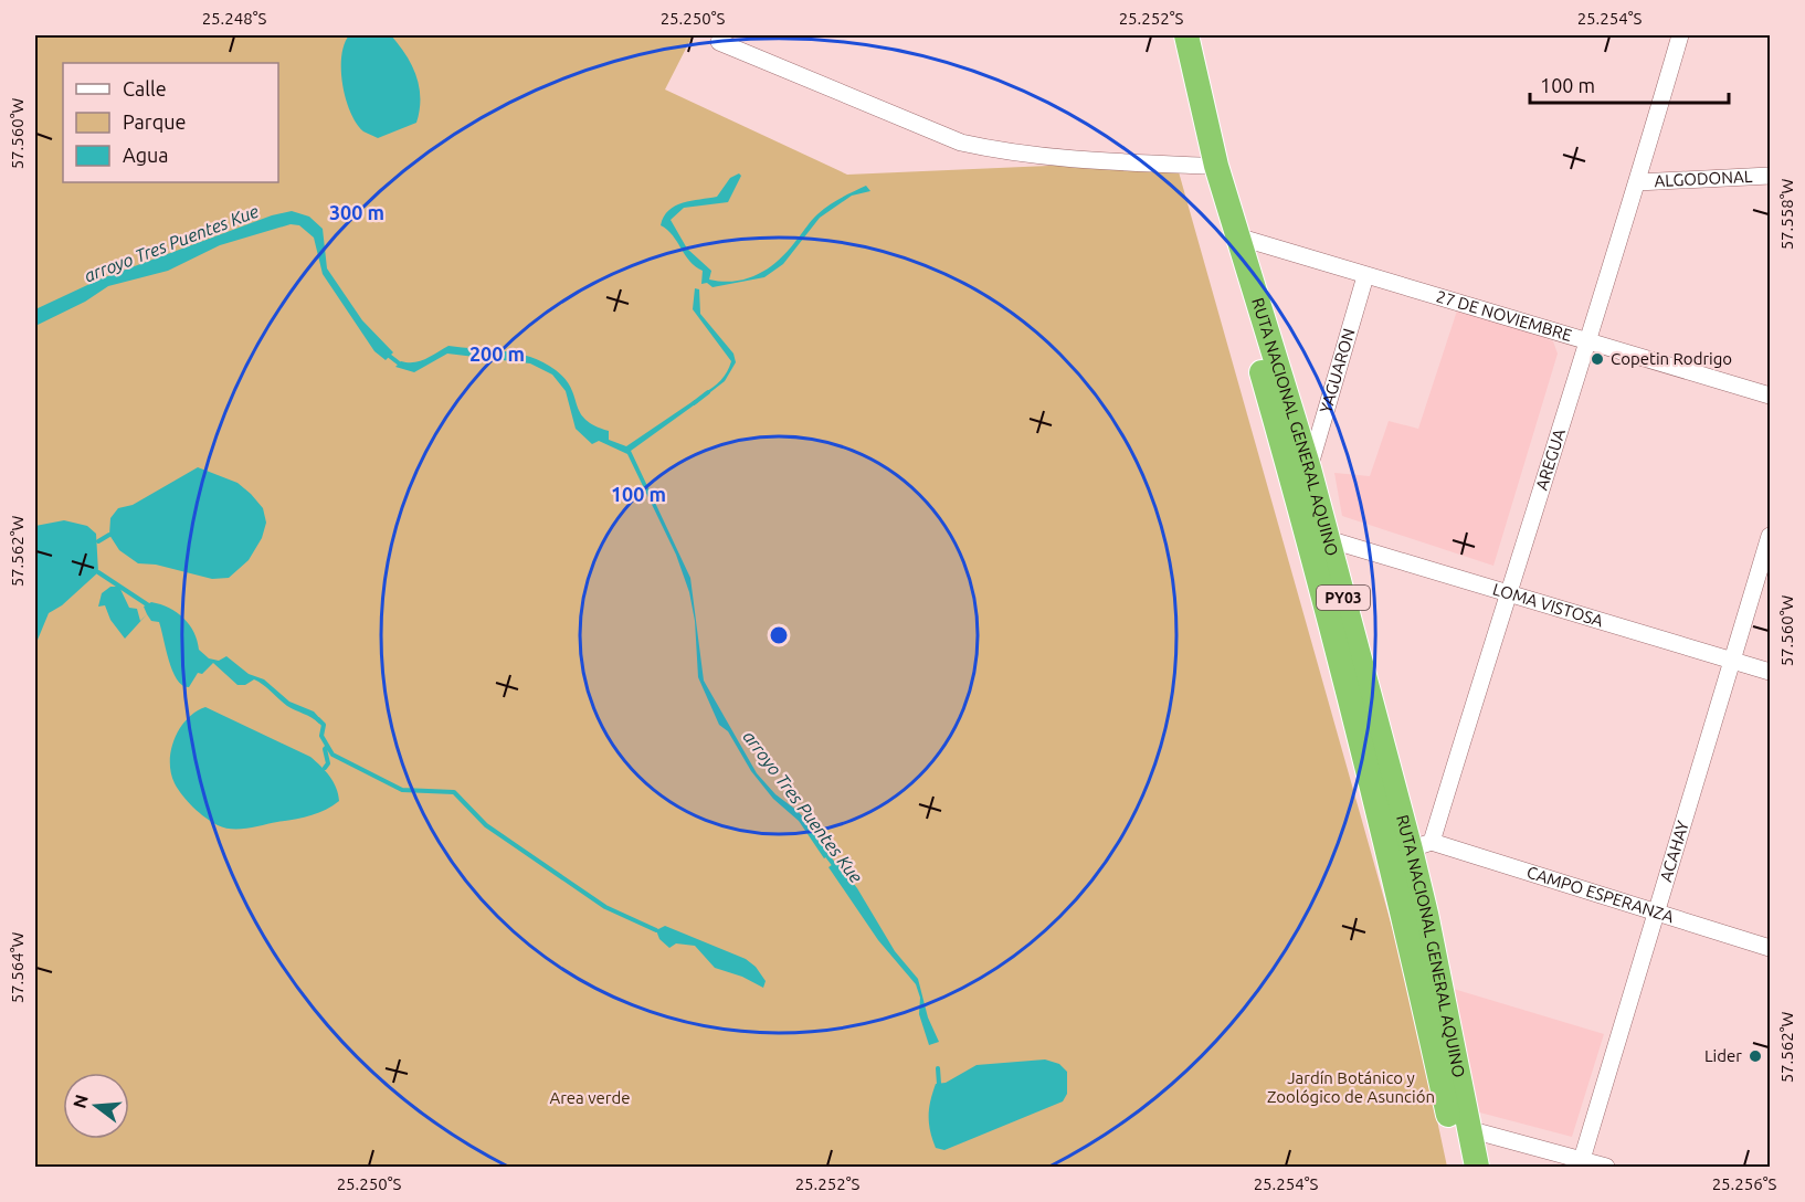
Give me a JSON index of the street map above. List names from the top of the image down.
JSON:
{
  "streets": {
    "highway": ["RUTA NACIONAL GENERAL AQUINO", "PY03"],
    "street": [
      "ALGODONAL",
      "27 DE NOVIEMBRE",
      "YAGUARON",
      "AREGUA",
      "LOMA VISTOSA",
      "ACAHAY",
      "CAMPO ESPERANZA"
    ]
  },
  "crossings": [
    ["ALGODONAL", "AREGUA"],
    ["27 DE NOVIEMBRE", "YAGUARON"],
    ["27 DE NOVIEMBRE", "RUTA NACIONAL GENERAL AQUINO"],
    ["27 DE NOVIEMBRE", "AREGUA"],
    ["YAGUARON", "RUTA NACIONAL GENERAL AQUINO"],
    ["RUTA NACIONAL GENERAL AQUINO", "AREGUA"],
    ["RUTA NACIONAL GENERAL AQUINO", "LOMA VISTOSA"],
    ["RUTA NACIONAL GENERAL AQUINO", "CAMPO ESPERANZA"],
    ["AREGUA", "LOMA VISTOSA"],
    ["AREGUA", "CAMPO ESPERANZA"],
    ["LOMA VISTOSA", "ACAHAY"],
    ["ACAHAY", "CAMPO ESPERANZA"]
  ],
  "water": ["arroyo Tres Puentes Kue"],
  "parks": ["Jardín Botánico y Zoológico de Asunción", "Area verde"],
  "places": ["Copetin Rodrigo", "Lider"],
  "legend": ["Calle", "Parque", "Agua"],
  "scale_bar": "100 m",
  "north": "left",
  "coordinates": [
    "25.248°S",
    "25.250°S",
    "25.252°S",
    "25.254°S",
    "57.560°W",
    "57.558°W",
    "57.562°W",
    "57.564°W",
    "25.256°S"
  ],
  "rings": ["300 m", "200 m", "100 m"]
}
